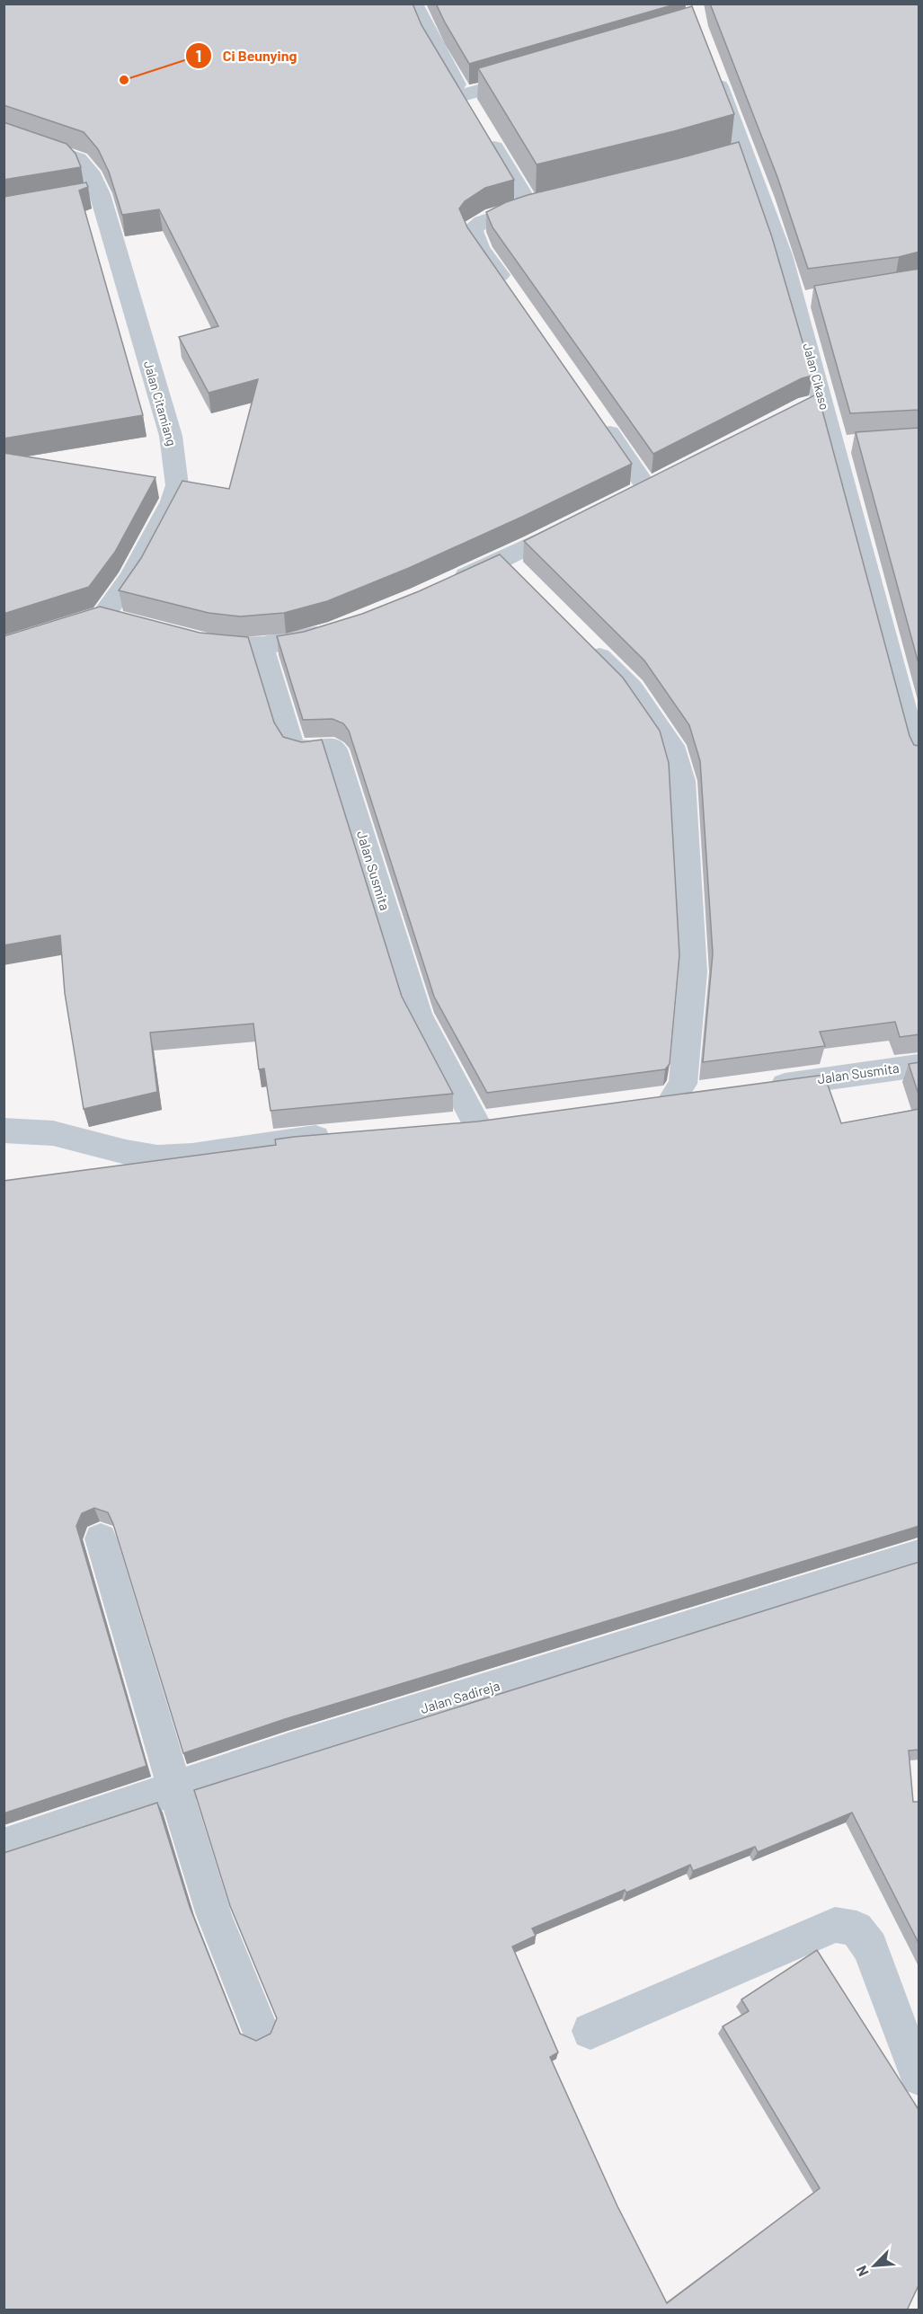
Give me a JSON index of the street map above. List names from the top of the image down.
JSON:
{
  "streets": {
    "street": [
      "Jalan Cikaso",
      "Jalan Citamiang",
      "Jalan Susmita",
      "Jalan Sadireja"
    ]
  },
  "places": ["Ci Beunying"],
  "north": "bottom left"
}
